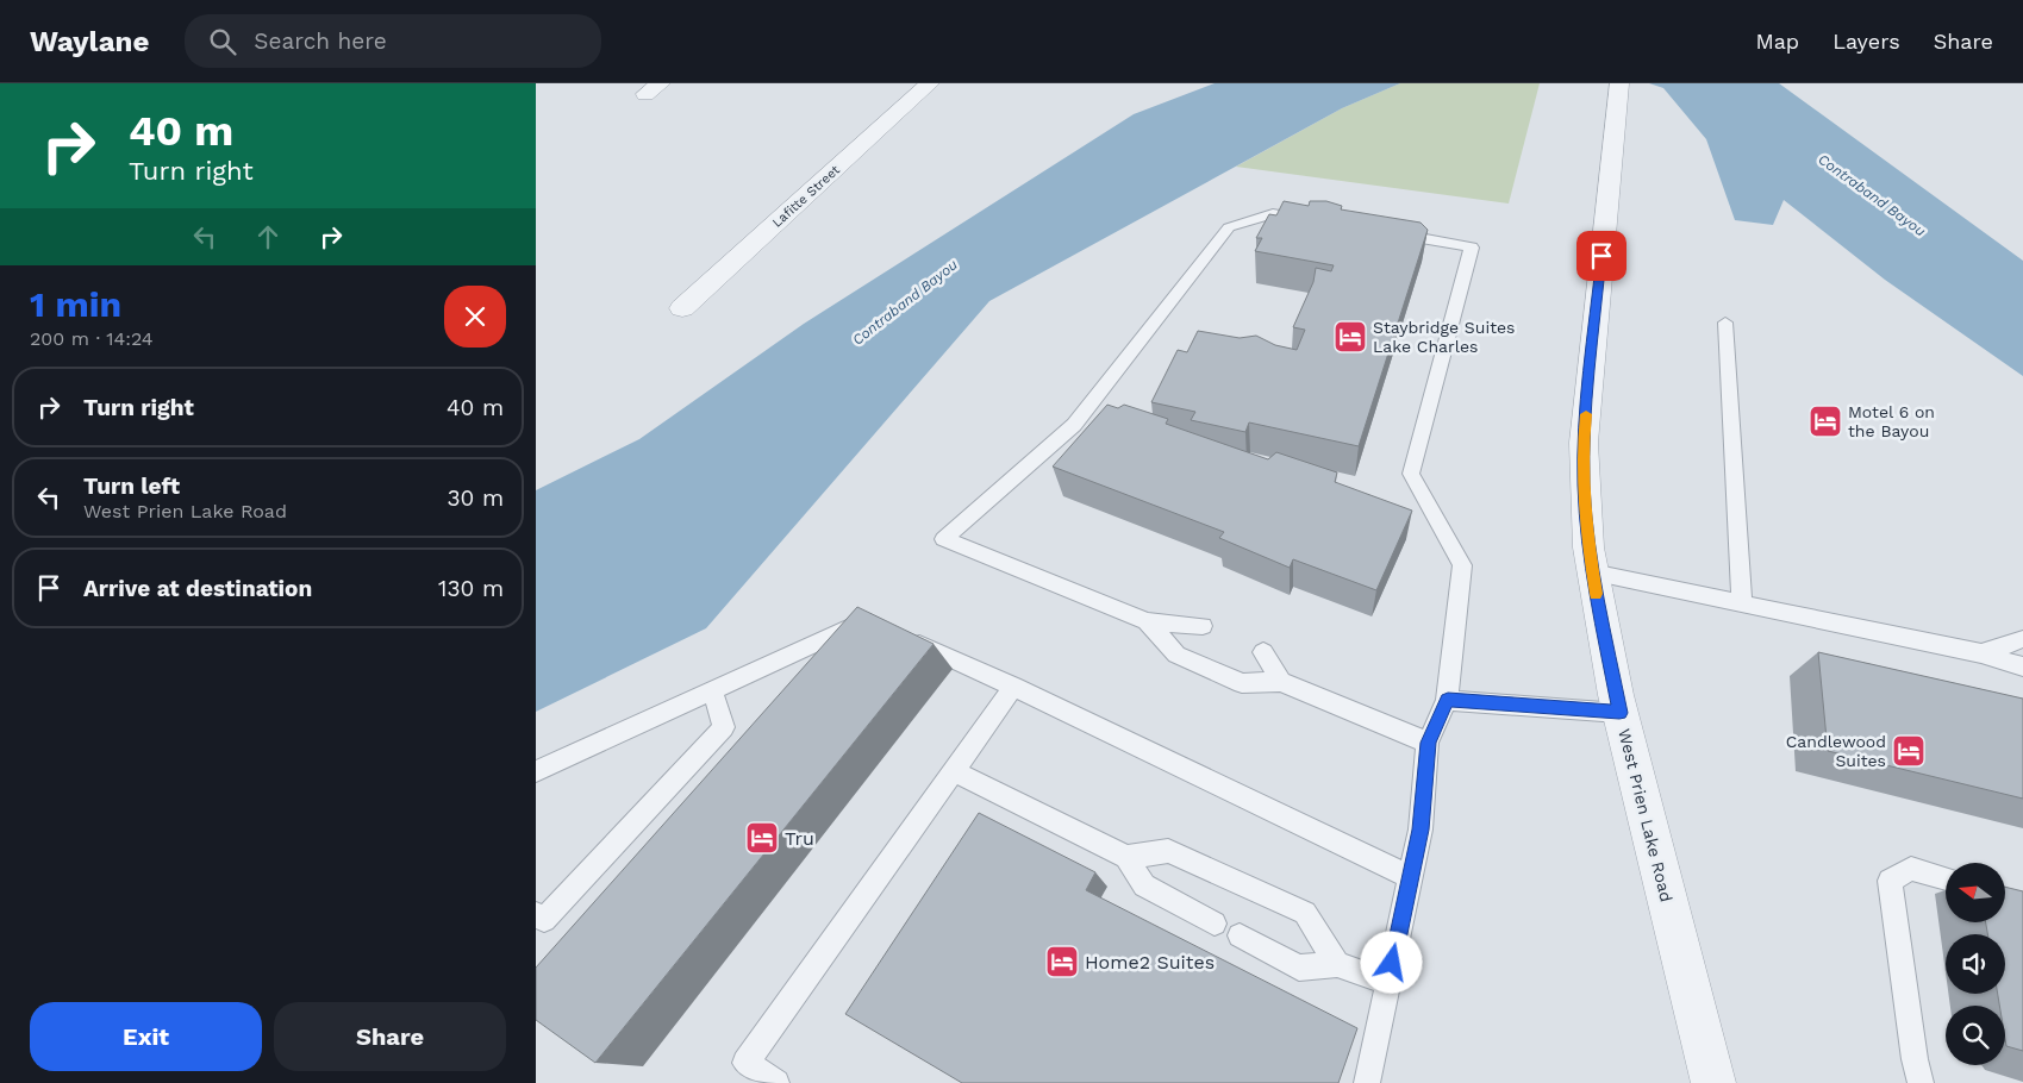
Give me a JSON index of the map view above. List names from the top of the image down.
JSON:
{
  "streets": {
    "street": ["Lafitte Street", "West Prien Lake Road"]
  },
  "water": ["Contraband Bayou"],
  "places": {
    "hotel": [
      "Staybridge Suites Lake Charles",
      "Motel 6 on the Bayou",
      "Candlewood Suites",
      "Tru",
      "Home2 Suites"
    ]
  },
  "north": "left",
  "page": {
    "header": "Waylane",
    "search": "Search here",
    "nav": ["Map", "Layers", "Share"],
    "turn": ["40 m", "Turn right"],
    "heading": ["1 min", "200 m · 14:24"],
    "list": [
      {
        "name": "Turn right",
        "value": "40 m"
      },
      {
        "name": "Turn left",
        "note": "West Prien Lake Road",
        "value": "30 m"
      },
      {
        "name": "Arrive at destination",
        "value": "130 m"
      }
    ],
    "buttons": ["Exit", "Share"]
  }
}
